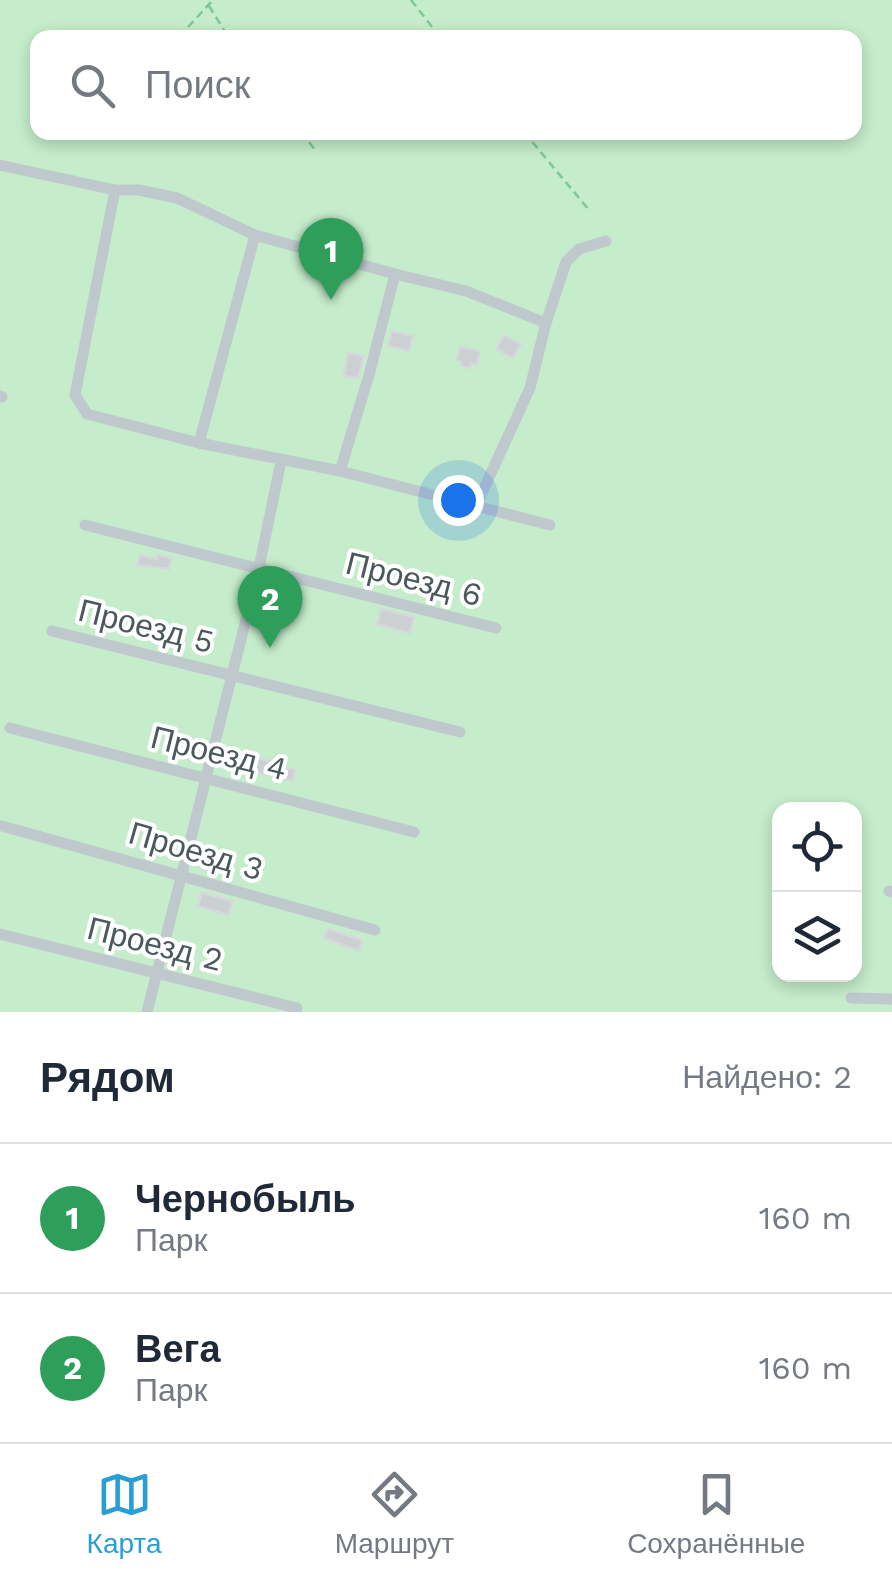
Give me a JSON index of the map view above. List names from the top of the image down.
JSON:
{
  "streets": {
    "street": [
      "Проезд 6",
      "Проезд 5",
      "Проезд 4",
      "Проезд 3",
      "Проезд 2"
    ]
  },
  "page": {
    "search": "Поиск",
    "pins": ["1", "2"],
    "heading": ["Рядом", "Найдено: 2"],
    "list": [
      {
        "mark": "1",
        "name": "Чернобыль",
        "note": "Парк",
        "value": "160 m"
      },
      {
        "mark": "2",
        "name": "Вега",
        "note": "Парк",
        "value": "160 m"
      }
    ],
    "nav": ["Карта", "Маршрут", "Сохранённые"]
  }
}
